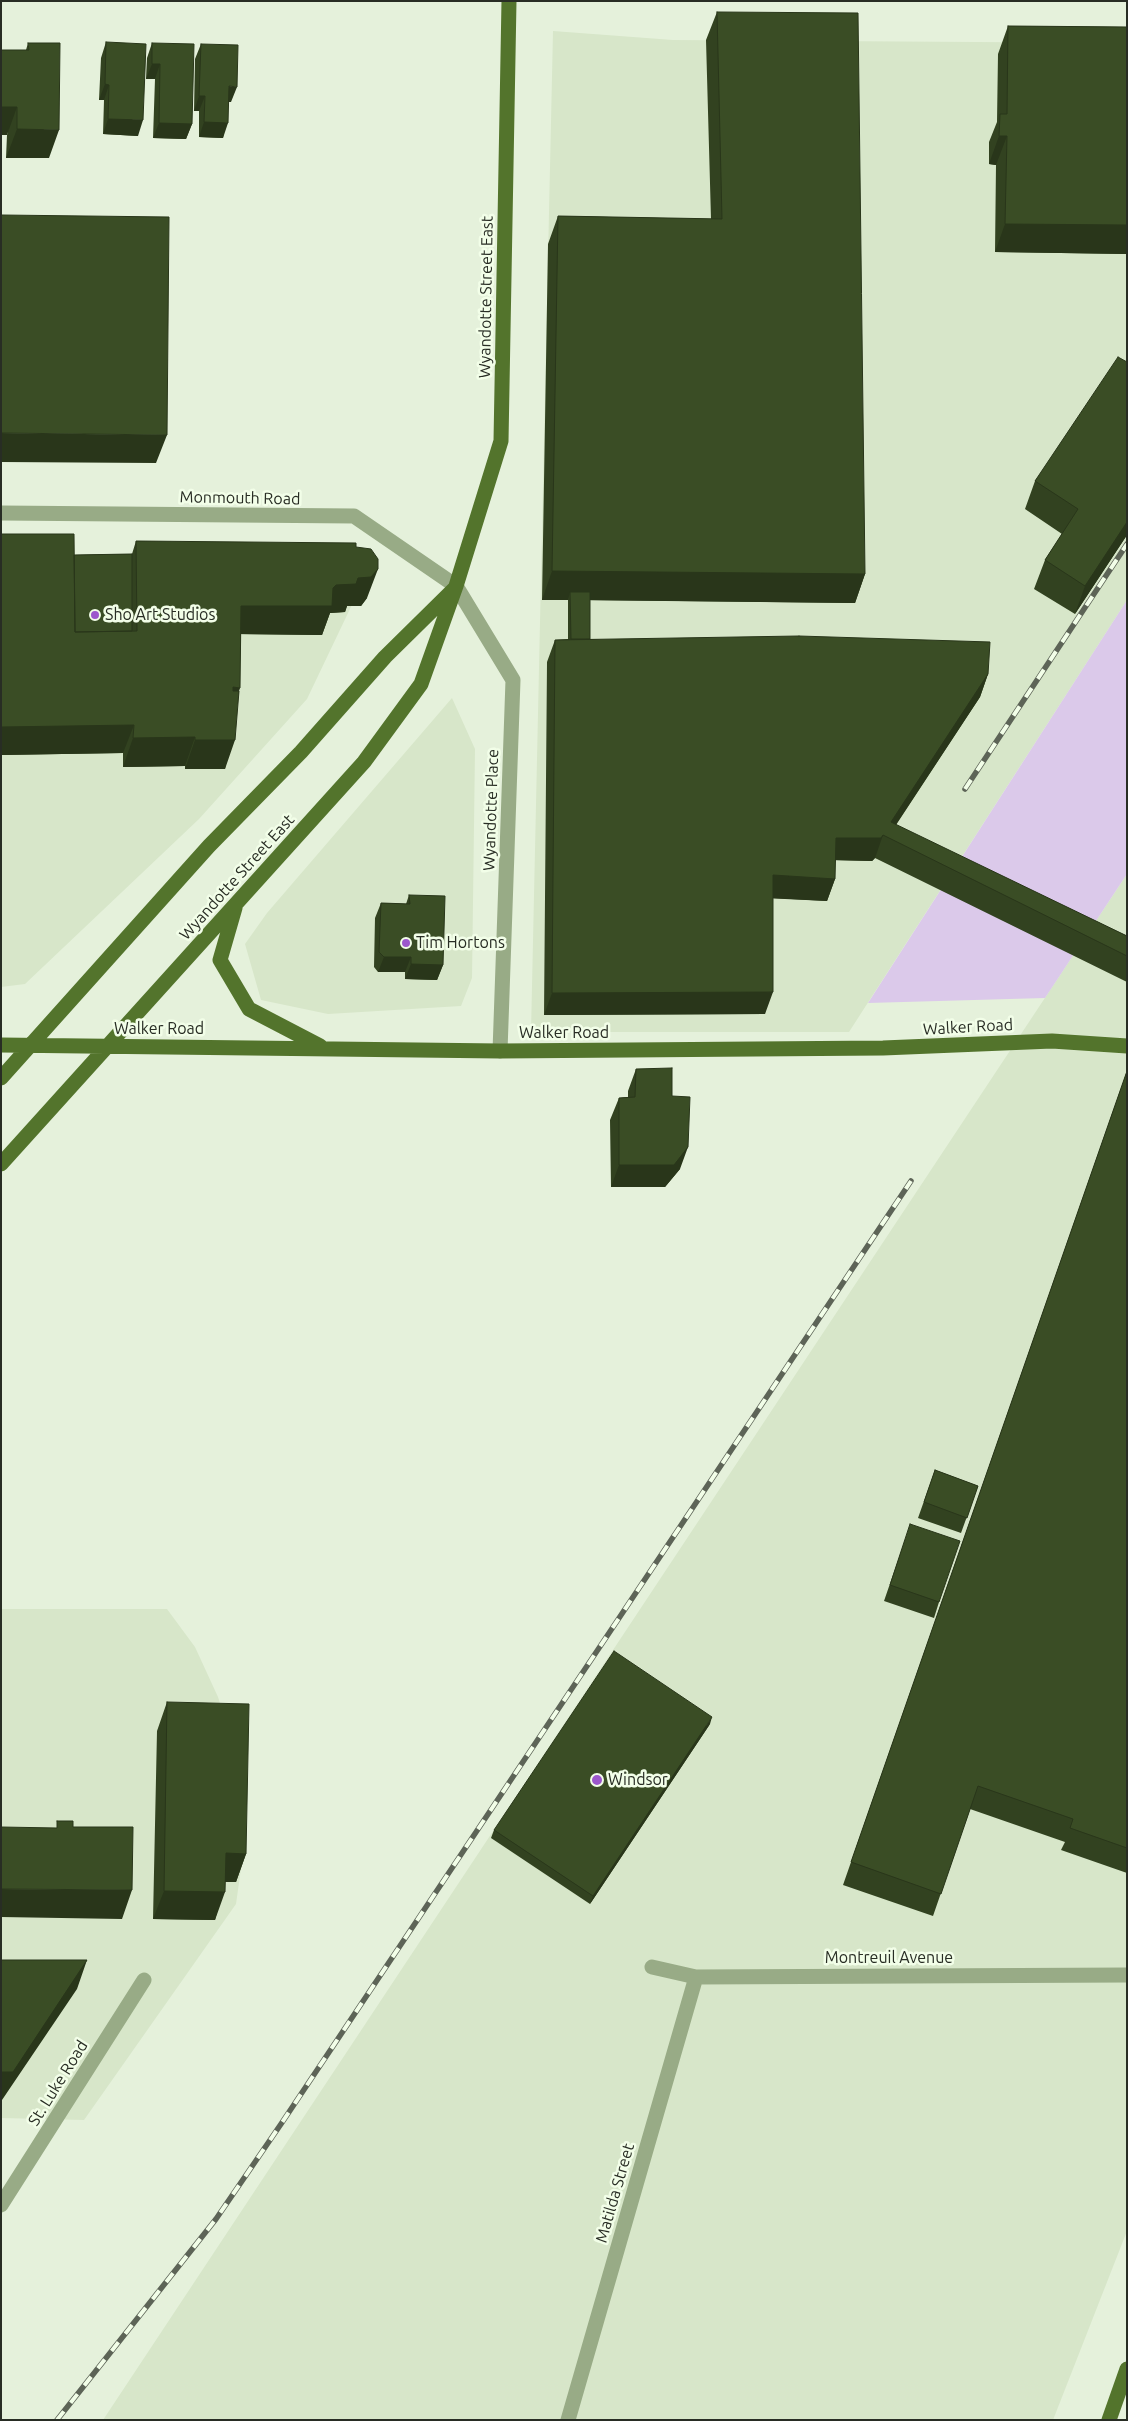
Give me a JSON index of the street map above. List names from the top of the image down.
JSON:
{
  "streets": {
    "main road": ["Wyandotte Street East", "Walker Road"],
    "street": [
      "Monmouth Road",
      "Wyandotte Place",
      "Montreuil Avenue",
      "St. Luke Road",
      "Matilda Street"
    ]
  },
  "crossings": [
    ["Wyandotte Street East", "Monmouth Road"],
    ["Wyandotte Street East", "Wyandotte Place"],
    ["Wyandotte Street East", "Walker Road"],
    ["Monmouth Road", "Wyandotte Place"],
    ["Wyandotte Place", "Walker Road"],
    ["Montreuil Avenue", "Matilda Street"]
  ],
  "places": ["Sho Art Studios", "Tim Hortons", "Windsor"]
}
